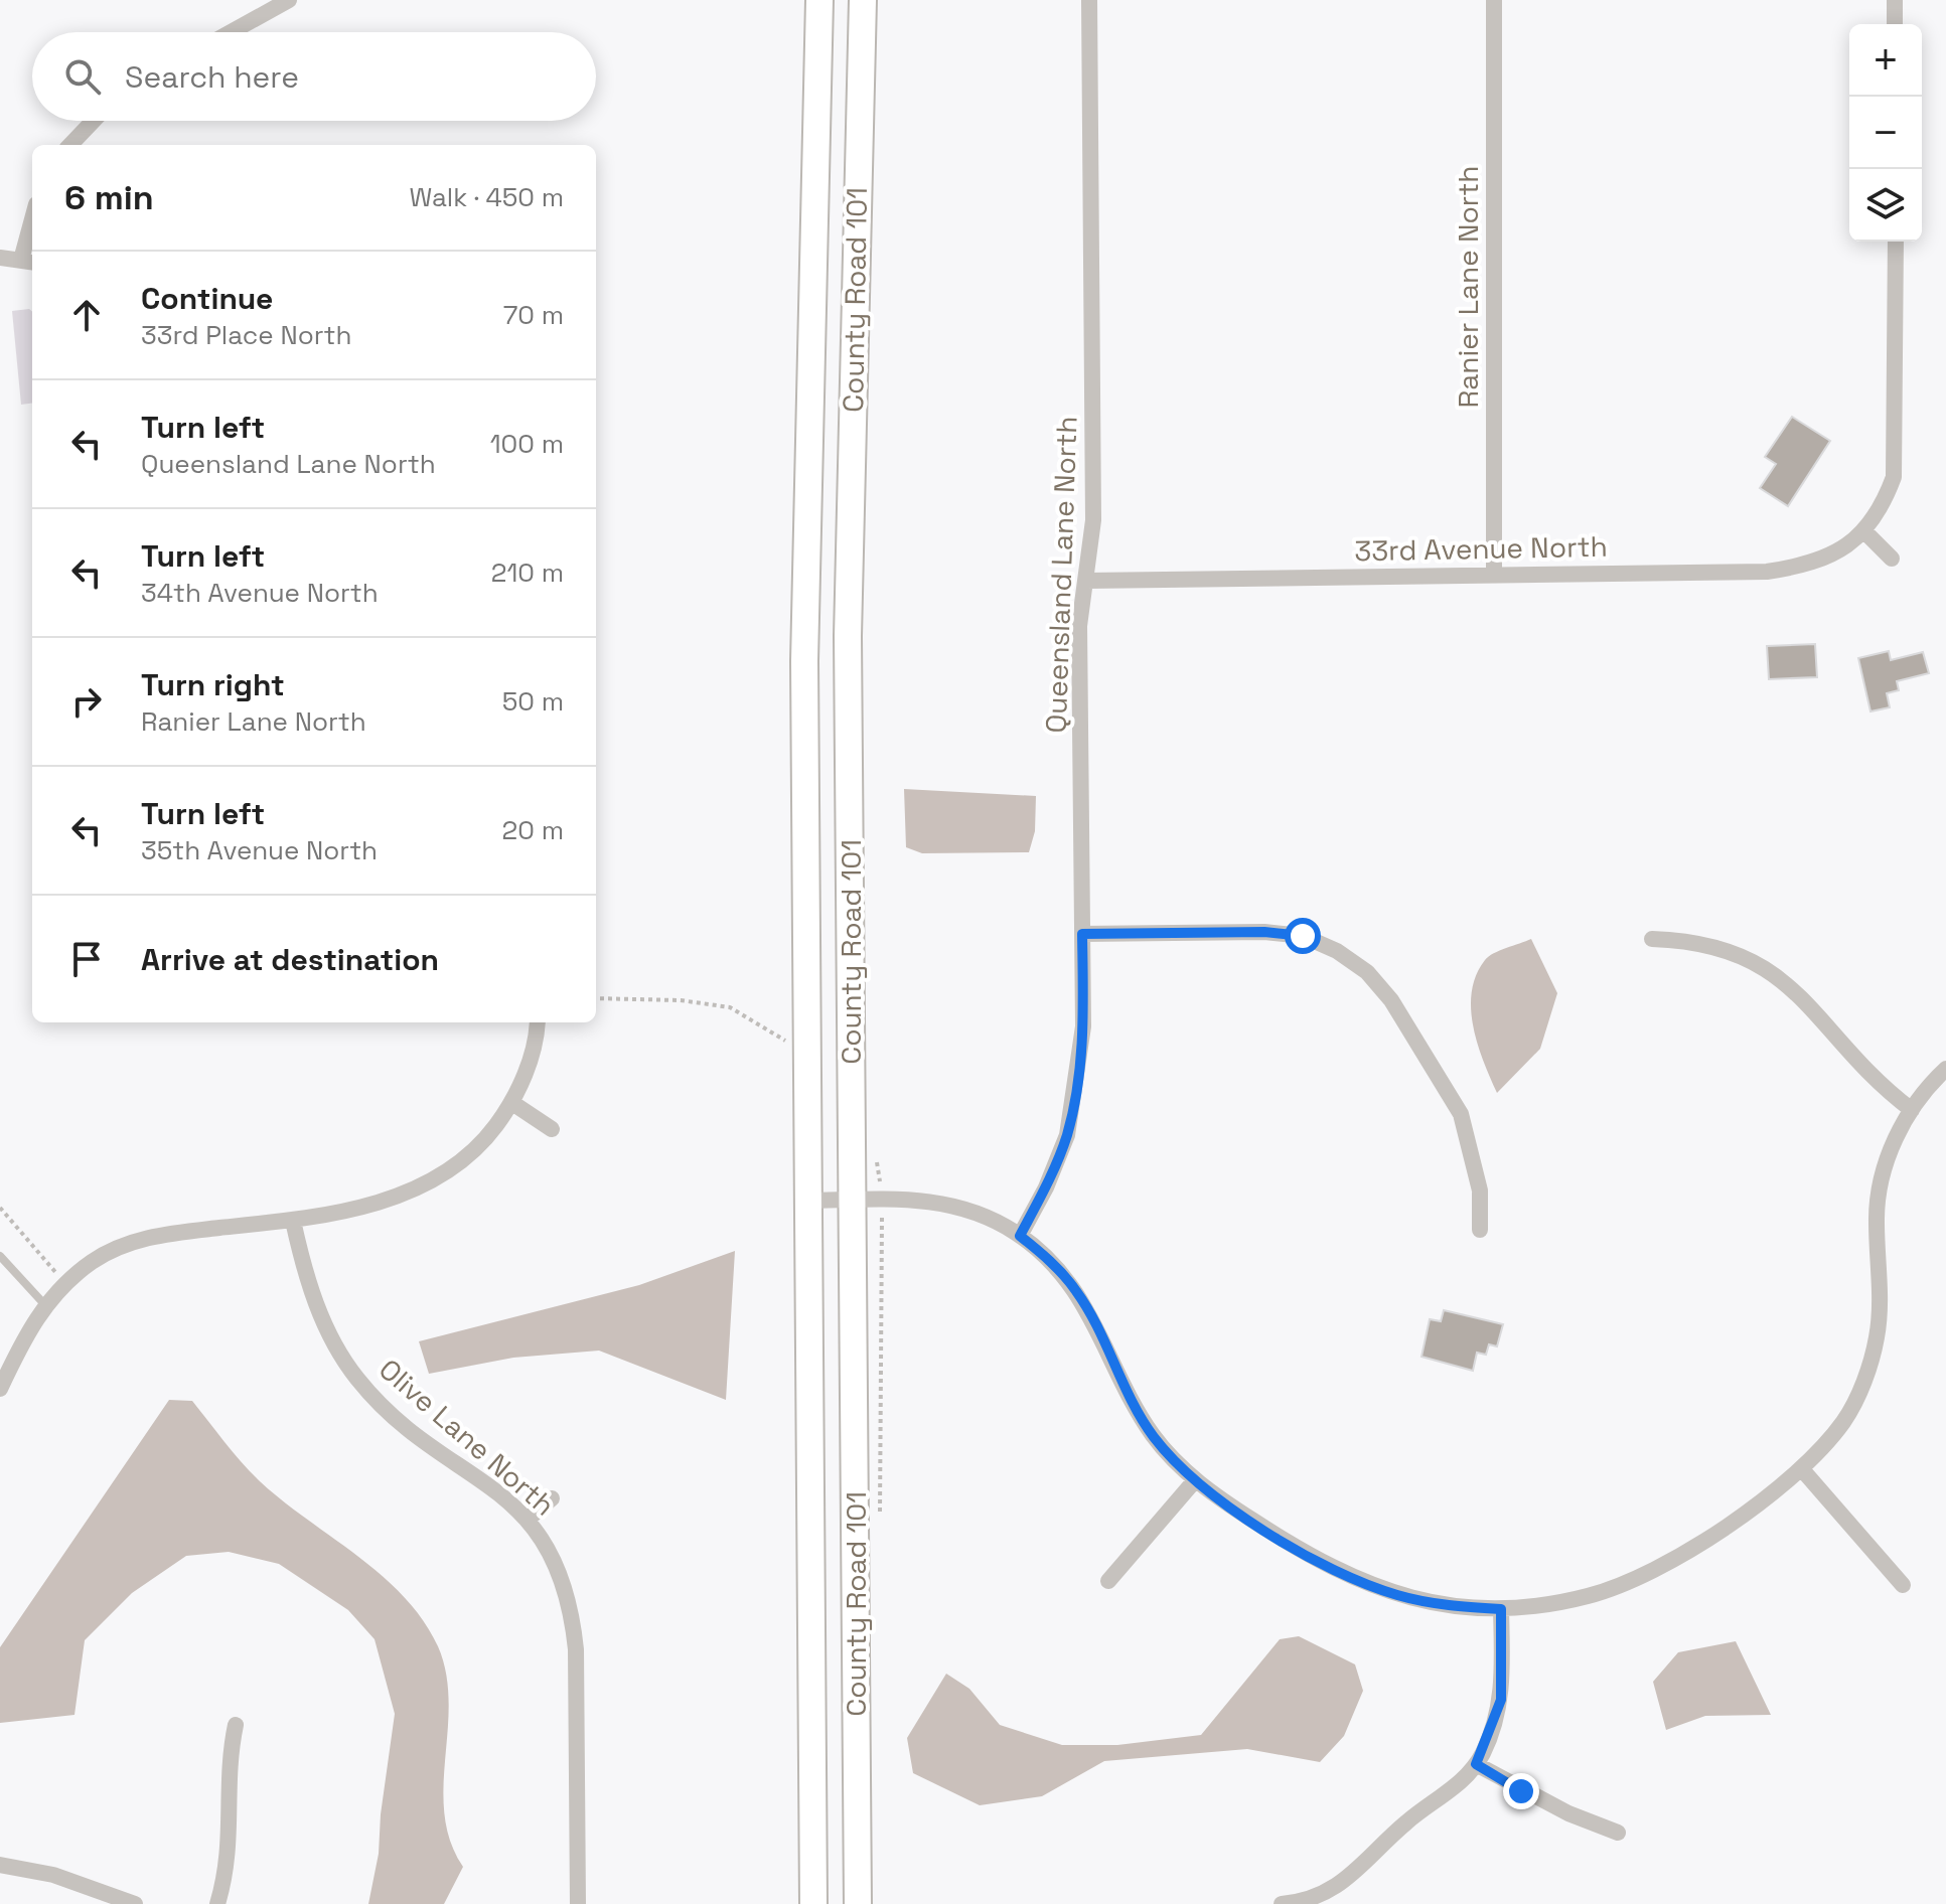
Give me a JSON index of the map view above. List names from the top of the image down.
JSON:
{
  "streets": {
    "main road": ["County Road 101"],
    "street": [
      "Ranier Lane North",
      "33rd Avenue North",
      "Queensland Lane North",
      "Olive Lane North"
    ]
  },
  "crossings": [
    ["Ranier Lane North", "33rd Avenue North"],
    ["33rd Avenue North", "Queensland Lane North"]
  ],
  "page": {
    "map_buttons": ["+", "−"],
    "search": "Search here",
    "heading": ["6 min", "Walk · 450 m"],
    "list": [
      ["Continue", "33rd Place North", "70 m"],
      ["Turn left", "Queensland Lane North", "100 m"],
      ["Turn left", "34th Avenue North", "210 m"],
      ["Turn right", "Ranier Lane North", "50 m"],
      ["Turn left", "35th Avenue North", "20 m"],
      "Arrive at destination"
    ]
  }
}
